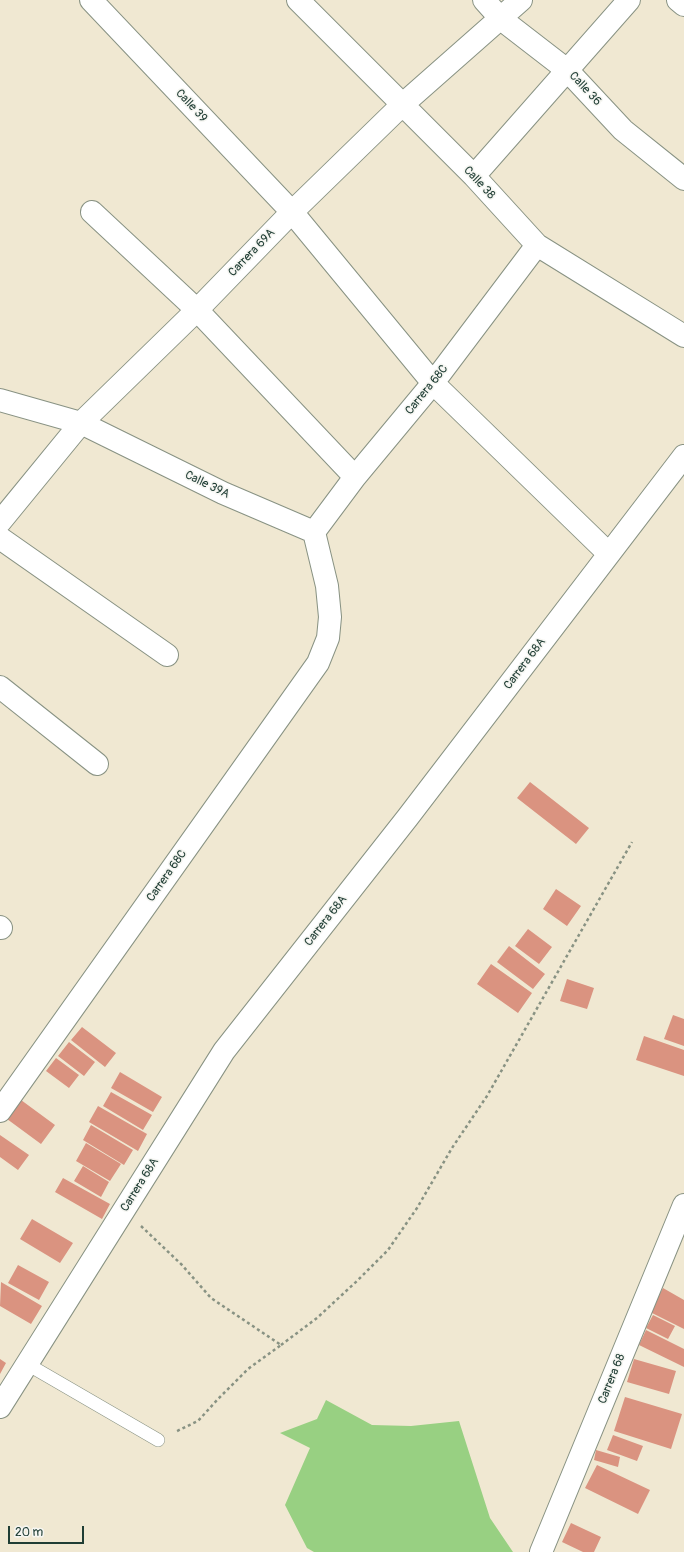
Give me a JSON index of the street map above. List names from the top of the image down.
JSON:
{
  "streets": {
    "street": [
      "Calle 36",
      "Calle 39",
      "Calle 38",
      "Carrera 69A",
      "Carrera 68C",
      "Calle 39A",
      "Carrera 68A",
      "Carrera 68"
    ]
  },
  "crossings": [
    ["Calle 36", "Carrera 69A"],
    ["Calle 39", "Carrera 69A"],
    ["Calle 39", "Carrera 68C"],
    ["Calle 39", "Carrera 68A"],
    ["Calle 38", "Carrera 69A"],
    ["Calle 38", "Carrera 68C"],
    ["Carrera 69A", "Calle 39A"],
    ["Carrera 68C", "Calle 39A"]
  ],
  "scale_bar": "20 m"
}
